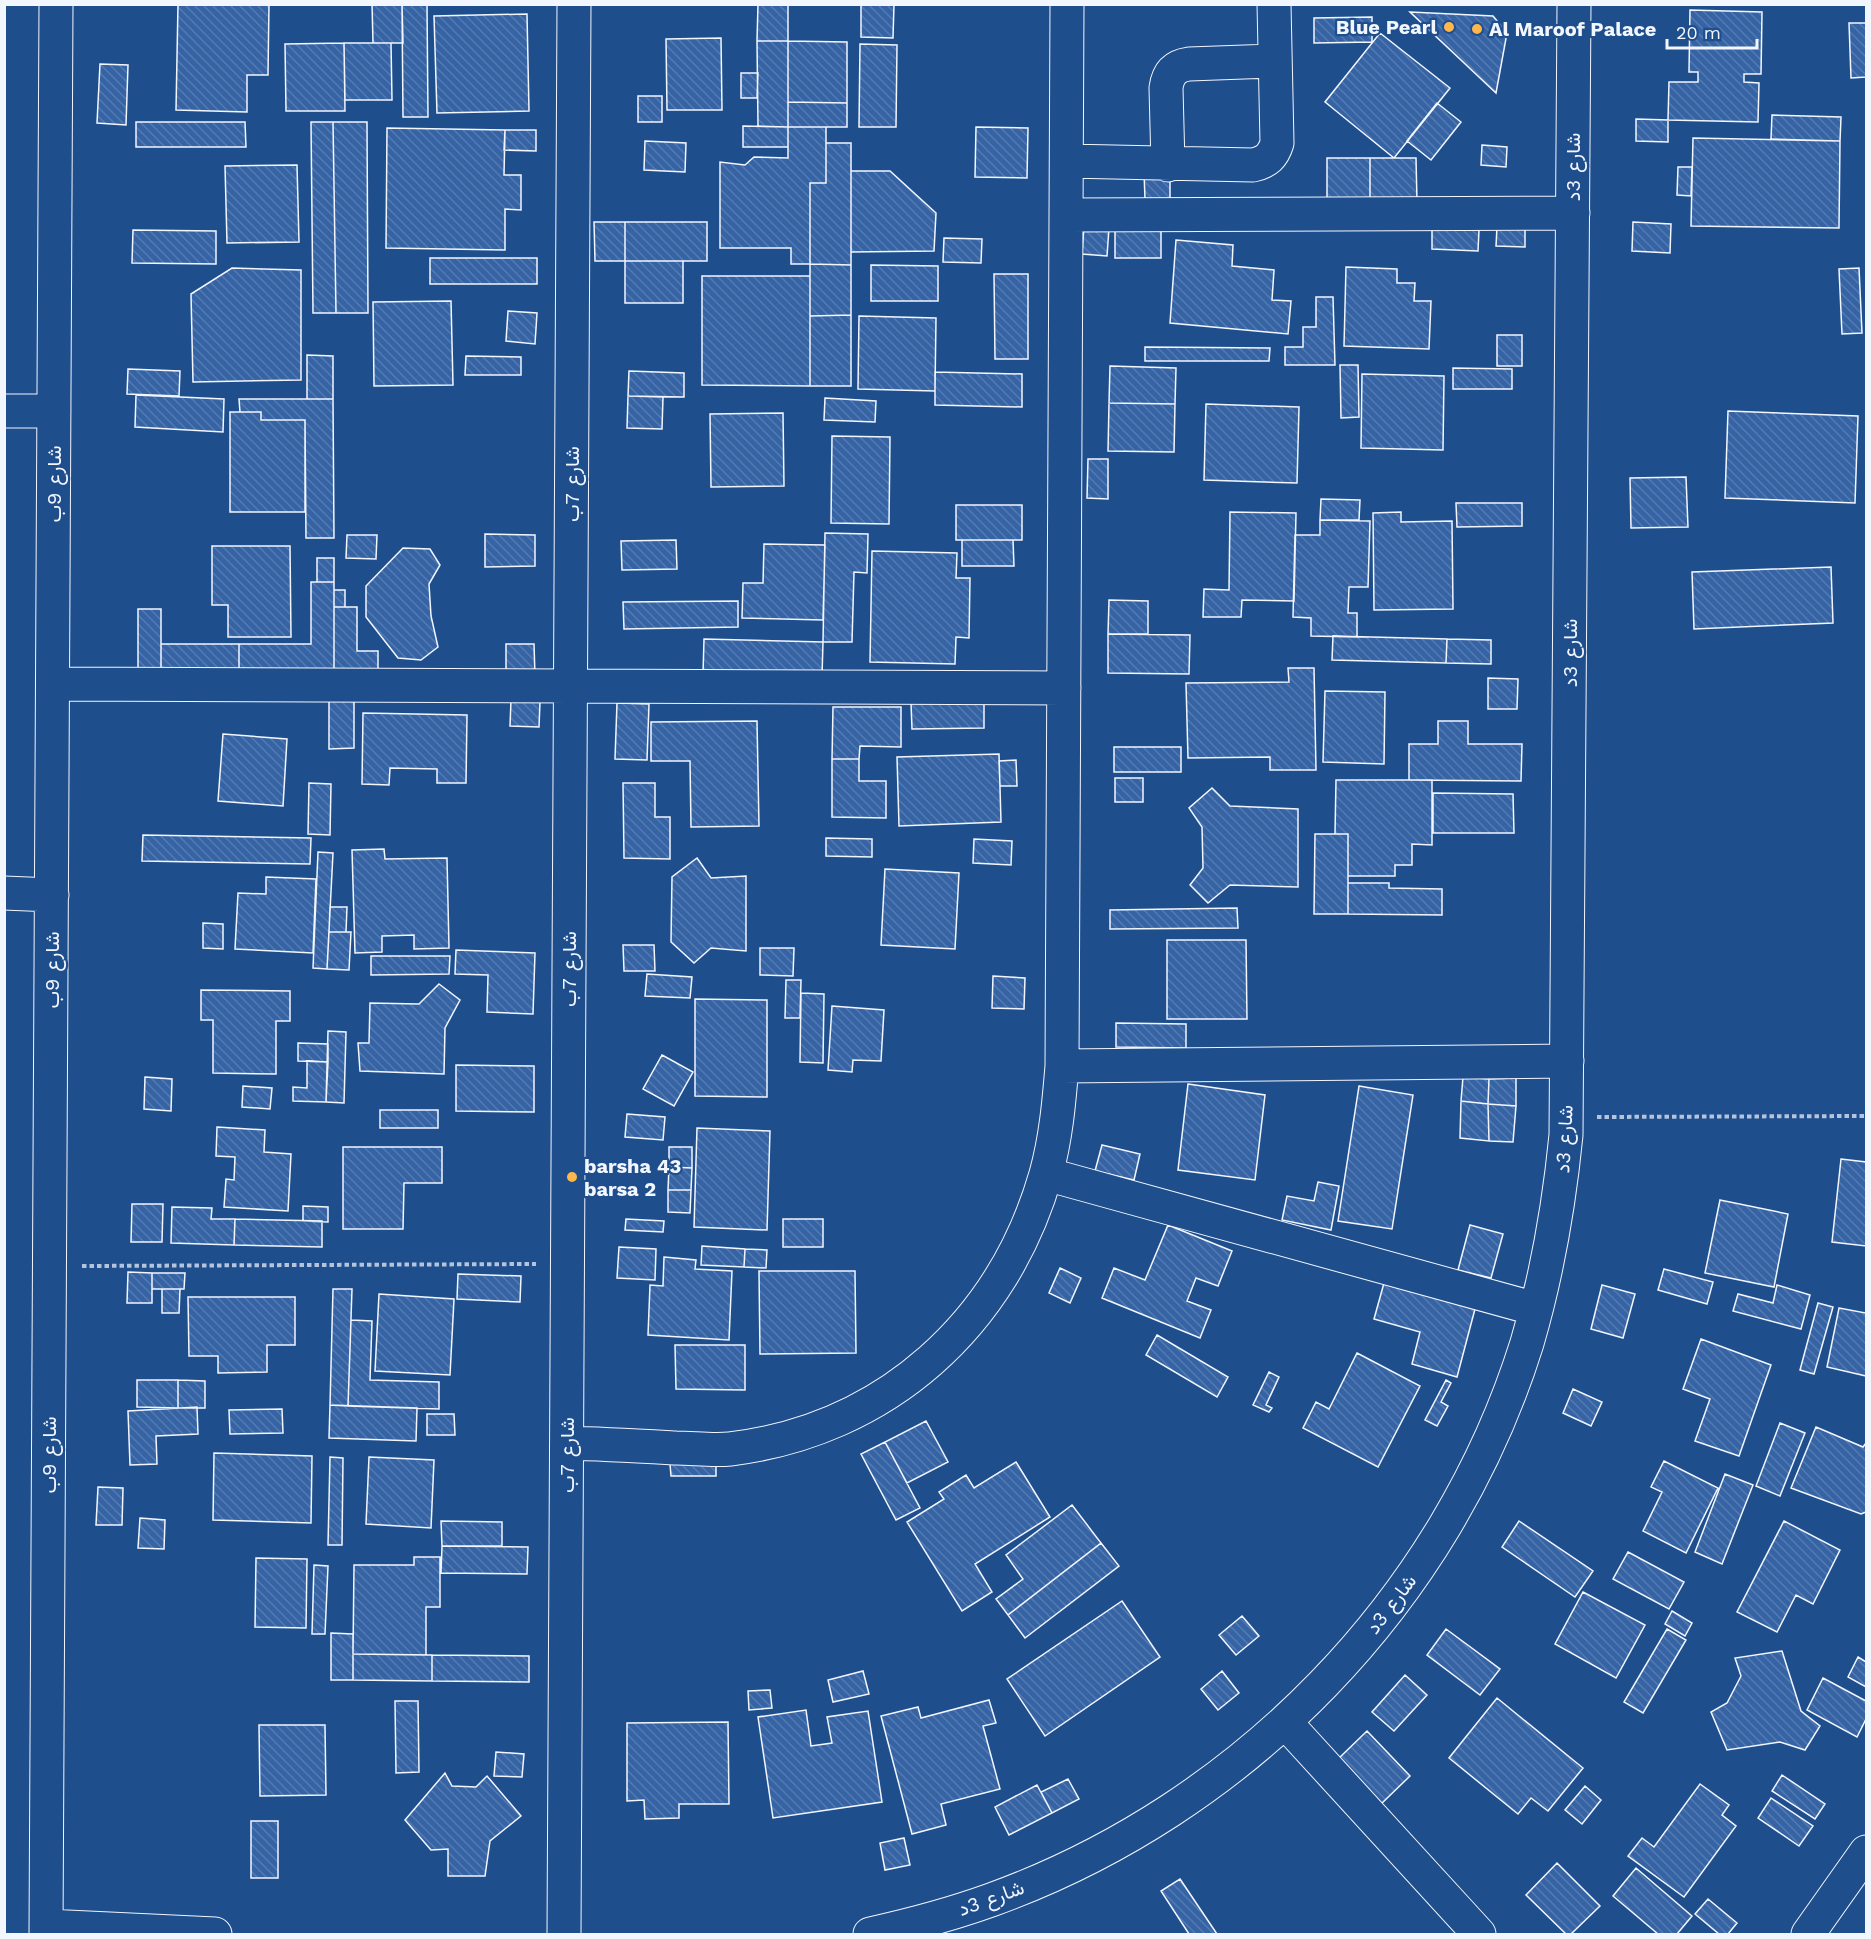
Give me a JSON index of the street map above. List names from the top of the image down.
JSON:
{
  "streets": {
    "street": ["شارع 3د", "شارع 9ب", "شارع 7ب"]
  },
  "places": ["Blue Pearl", "Al Maroof Palace", "barsha 43 barsa 2"],
  "scale_bar": "20 m"
}
